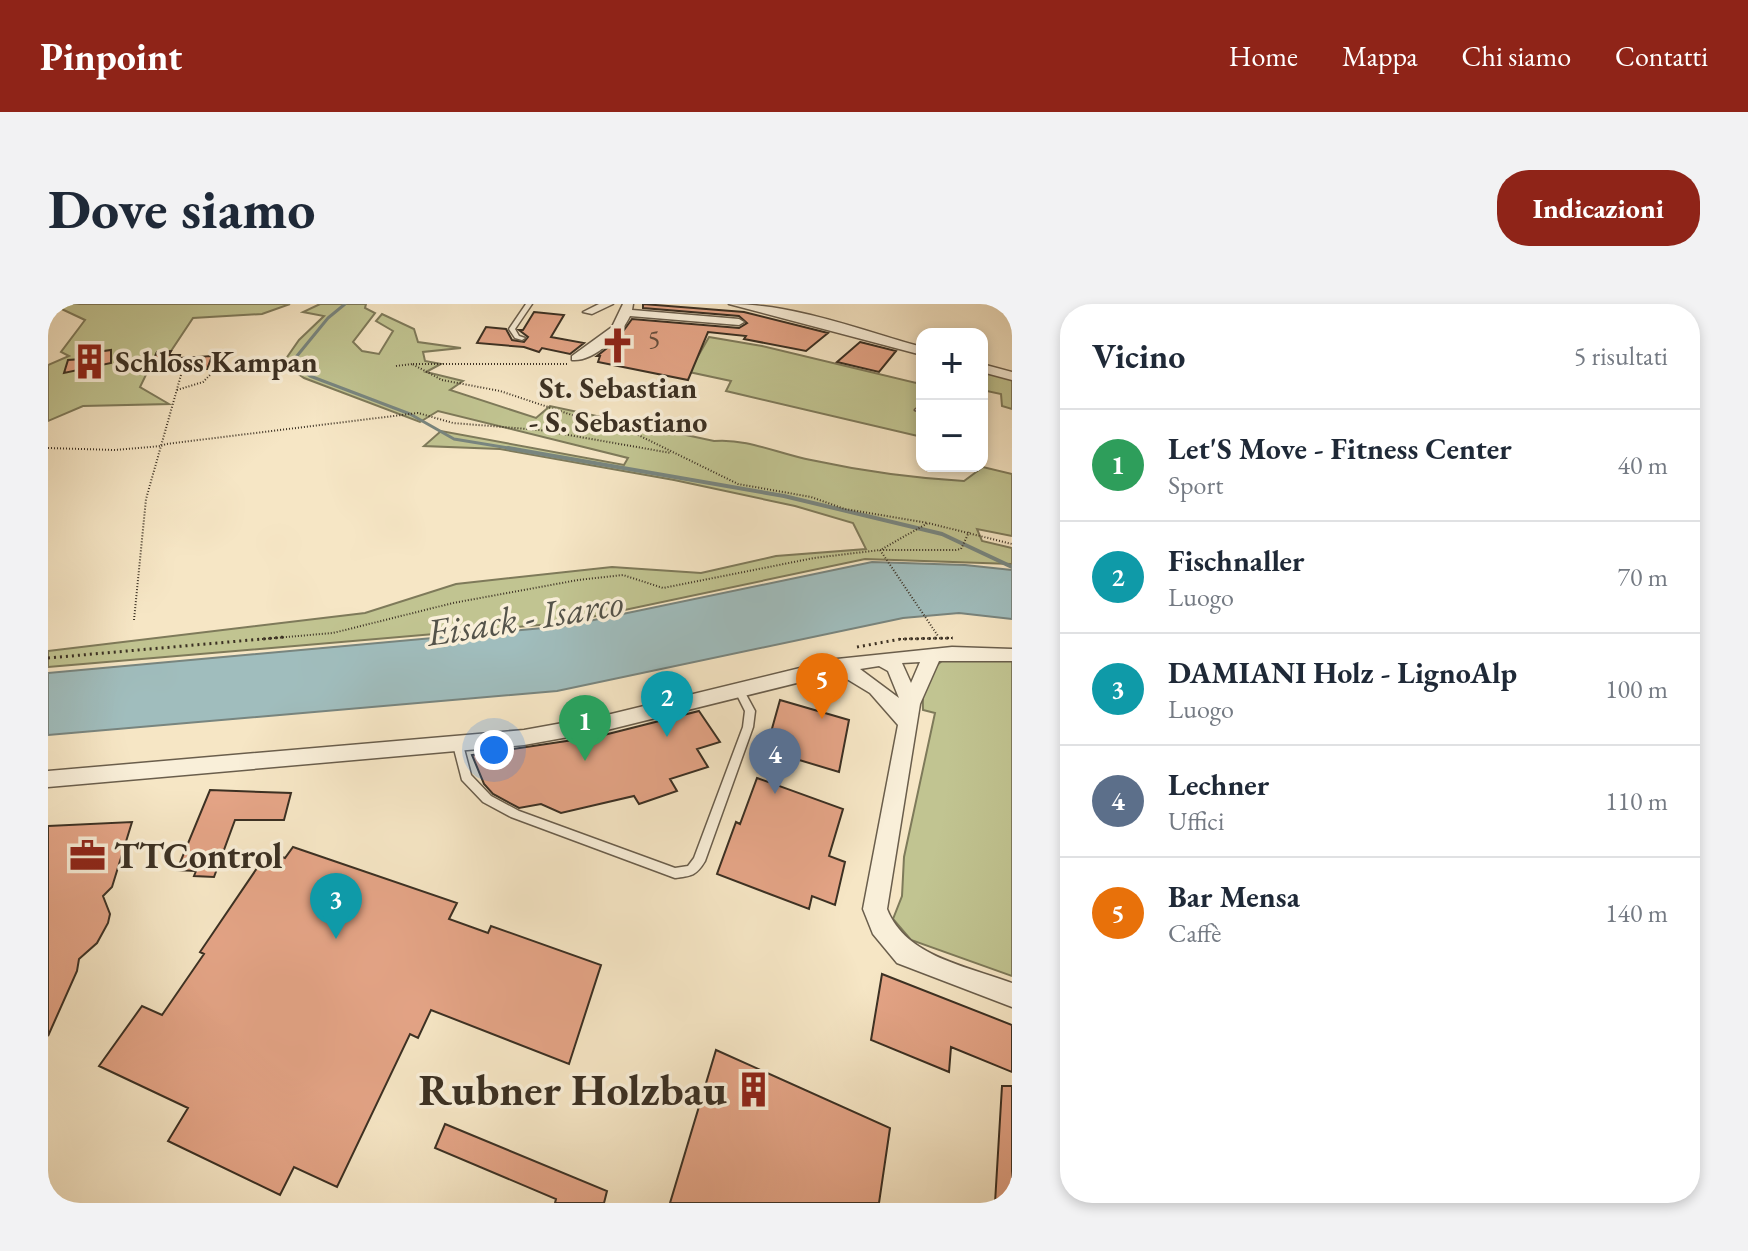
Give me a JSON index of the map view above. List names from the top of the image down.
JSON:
{
  "water": ["Eisack - Isarco"],
  "places": {
    "church": ["St. Sebastian - S. Sebastiano"],
    "building": ["Schloss Kampan", "Rubner Holzbau"],
    "office": ["TTControl"]
  },
  "house_numbers": ["5"],
  "page": {
    "header": "Pinpoint",
    "nav": [
      "Home",
      "Mappa",
      "Chi siamo",
      "Contatti"
    ],
    "buttons": "Indicazioni",
    "title": "Dove siamo",
    "heading": ["Vicino", "5 risultati"],
    "map_buttons": ["+", "−"],
    "list": [
      {
        "mark": "1",
        "name": "Let'S Move - Fitness Center",
        "note": "Sport",
        "value": "40 m"
      },
      {
        "mark": "2",
        "name": "Fischnaller",
        "note": "Luogo",
        "value": "70 m"
      },
      {
        "mark": "3",
        "name": "DAMIANI Holz - LignoAlp",
        "note": "Luogo",
        "value": "100 m"
      },
      {
        "mark": "4",
        "name": "Lechner",
        "note": "Uffici",
        "value": "110 m"
      },
      {
        "mark": "5",
        "name": "Bar Mensa",
        "note": "Caffè",
        "value": "140 m"
      }
    ],
    "pins": [
      "5",
      "2",
      "1",
      "4",
      "3"
    ]
  }
}
